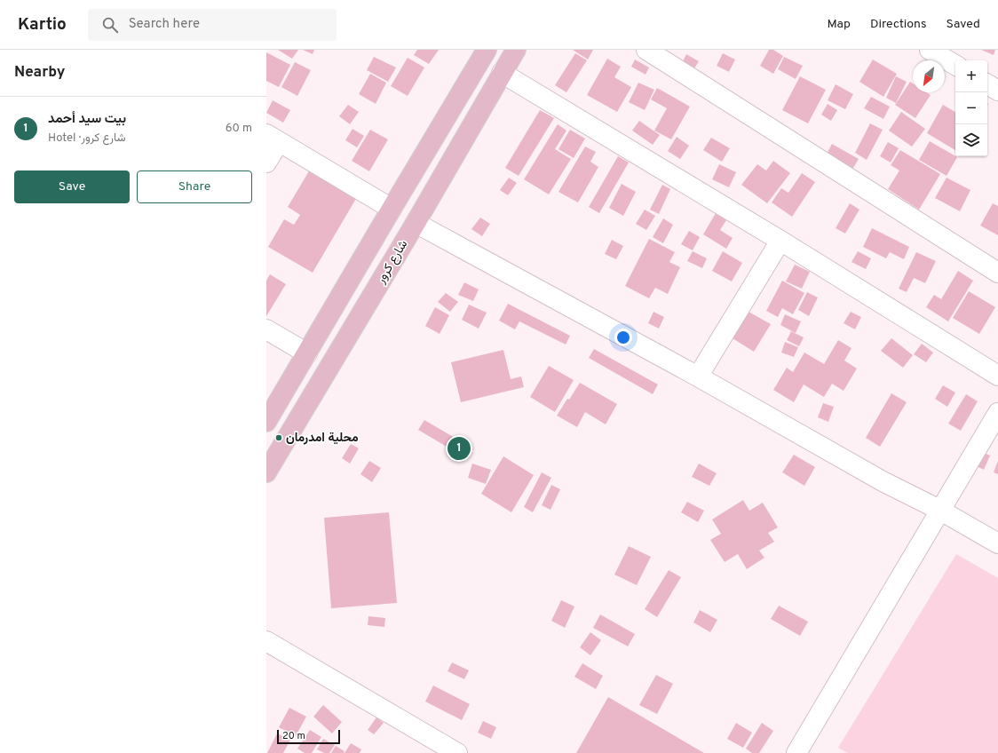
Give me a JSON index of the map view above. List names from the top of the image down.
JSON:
{
  "streets": {
    "main road": ["شارع كرور"]
  },
  "places": ["محلية امدرمان"],
  "scale_bar": "20 m",
  "north": "bottom left",
  "page": {
    "header": "Kartio",
    "search": "Search here",
    "nav": ["Map", "Directions", "Saved"],
    "heading": "Nearby",
    "map_buttons": ["+", "−"],
    "list": [
      {
        "mark": "1",
        "name": "بيت سيد أحمد",
        "note": "Hotel · شارع كرور",
        "value": "60 m"
      }
    ],
    "buttons": ["Save", "Share"],
    "pins": "1",
    "scale": "20 m"
  }
}
